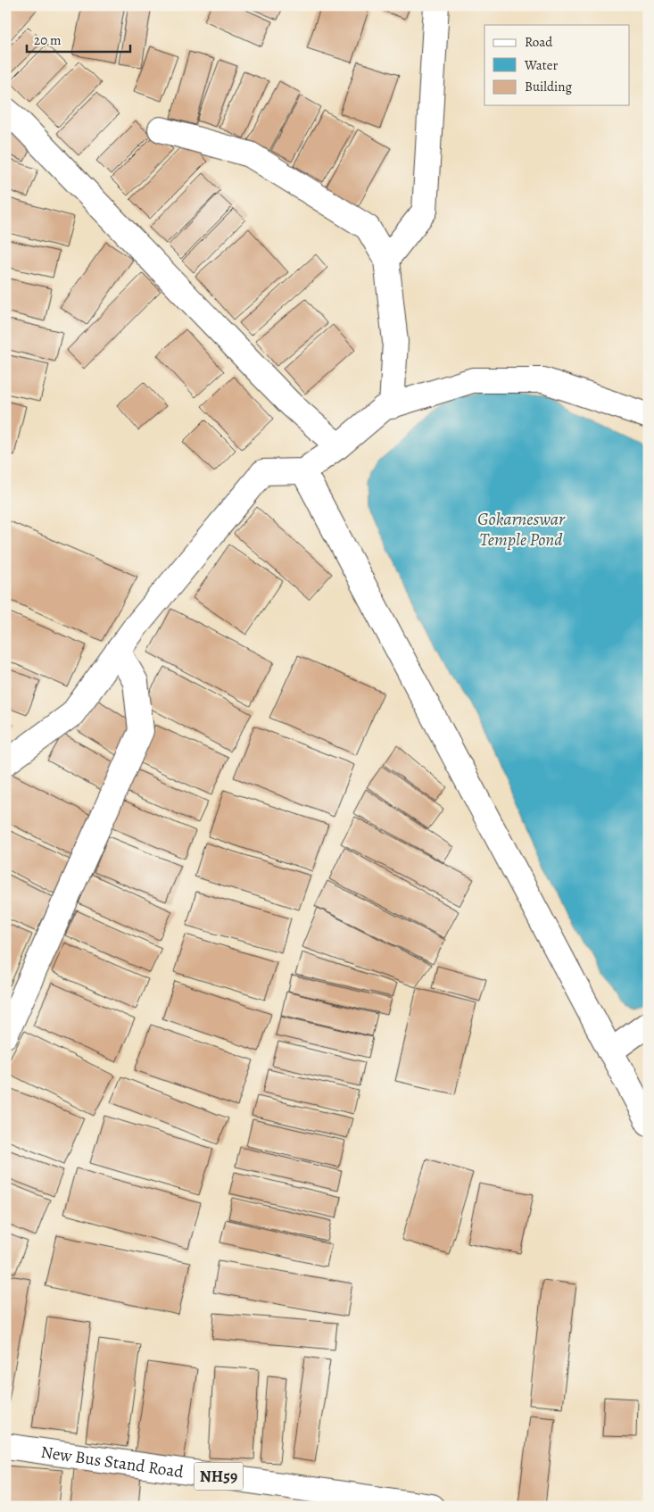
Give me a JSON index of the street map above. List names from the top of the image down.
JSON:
{
  "streets": {
    "main road": ["New Bus Stand Road", "NH59"]
  },
  "water": ["Gokarneswar Temple Pond"],
  "legend": ["Road", "Water", "Building"],
  "scale_bar": "20 m"
}
